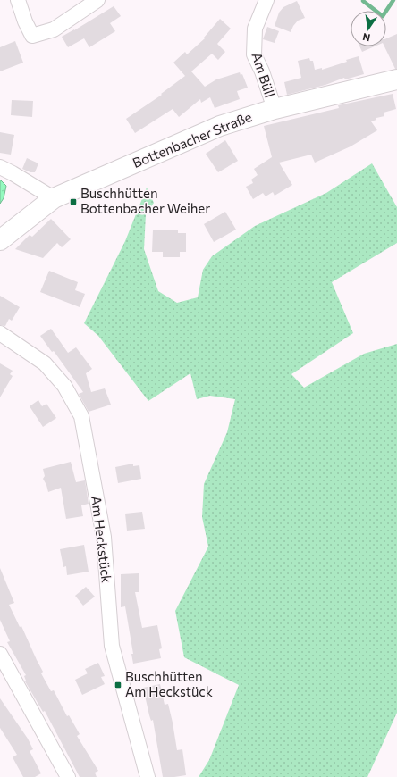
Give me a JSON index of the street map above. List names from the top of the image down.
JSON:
{
  "streets": {
    "street": ["Am Büll", "Bottenbacher Straße", "Am Heckstück"]
  },
  "crossings": [
    ["Am Büll", "Bottenbacher Straße"]
  ],
  "places": {
    "transit": ["Buschhütten Bottenbacher Weiher", "Buschhütten Am Heckstück"]
  },
  "north": "bottom"
}
